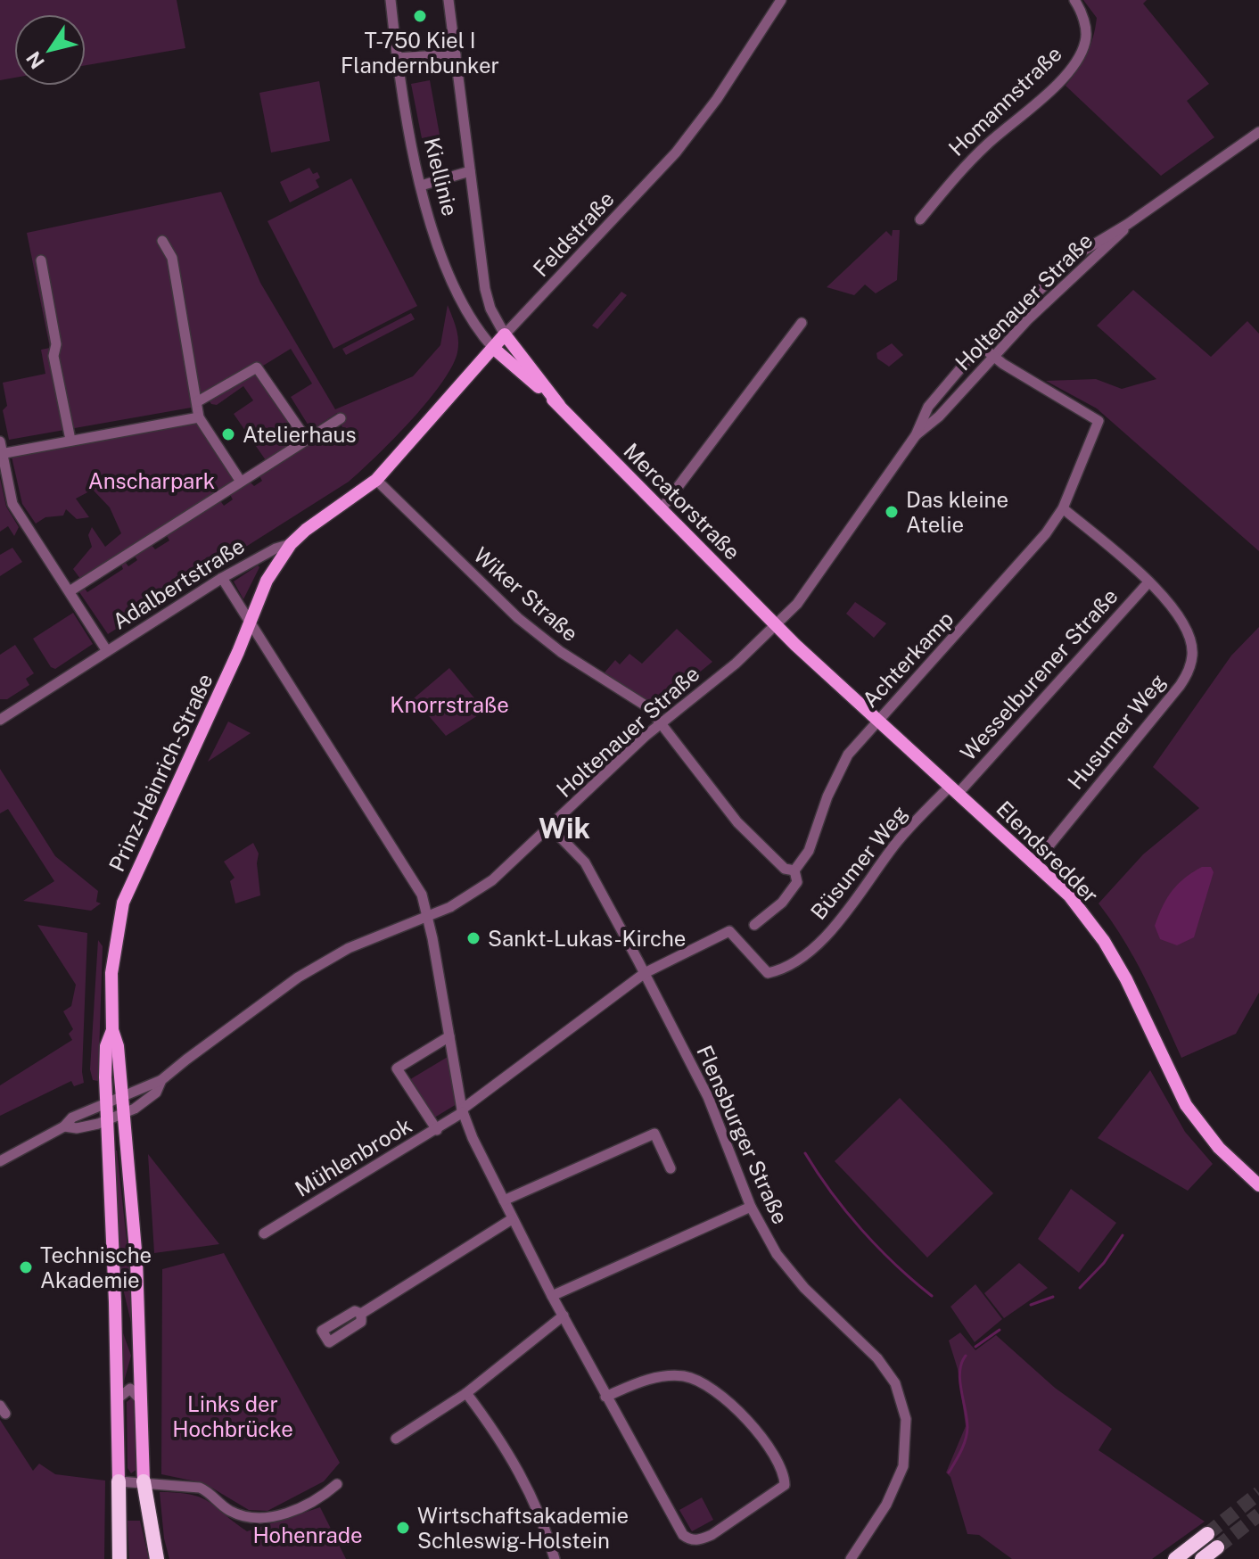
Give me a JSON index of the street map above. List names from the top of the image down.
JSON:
{
  "streets": {
    "main road": [
      "Feldstraße",
      "Mercatorstraße",
      "Adalbertstraße",
      "Prinz-Heinrich-Straße",
      "Elendsredder"
    ],
    "street": [
      "Homannstraße",
      "Kiellinie",
      "Holtenauer Straße",
      "Wiker Straße",
      "Achterkamp",
      "Wesselburener Straße",
      "Husumer Weg",
      "Büsumer Weg",
      "Flensburger Straße",
      "Mühlenbrook"
    ]
  },
  "crossings": [
    ["Kiellinie", "Feldstraße"],
    ["Kiellinie", "Mercatorstraße"],
    ["Feldstraße", "Mercatorstraße"],
    ["Feldstraße", "Adalbertstraße"],
    ["Feldstraße", "Wiker Straße"],
    ["Holtenauer Straße", "Mercatorstraße"],
    ["Holtenauer Straße", "Wiker Straße"],
    ["Holtenauer Straße", "Achterkamp"],
    ["Holtenauer Straße", "Prinz-Heinrich-Straße"],
    ["Holtenauer Straße", "Elendsredder"],
    ["Holtenauer Straße", "Flensburger Straße"],
    ["Mercatorstraße", "Elendsredder"],
    ["Adalbertstraße", "Wiker Straße"],
    ["Adalbertstraße", "Prinz-Heinrich-Straße"],
    ["Wiker Straße", "Achterkamp"],
    ["Achterkamp", "Husumer Weg"],
    ["Achterkamp", "Elendsredder"],
    ["Wesselburener Straße", "Husumer Weg"],
    ["Wesselburener Straße", "Elendsredder"],
    ["Wesselburener Straße", "Büsumer Weg"],
    ["Husumer Weg", "Elendsredder"],
    ["Elendsredder", "Büsumer Weg"],
    ["Büsumer Weg", "Flensburger Straße"]
  ],
  "districts": ["Wik"],
  "parks": [
    "Anscharpark",
    "Knorrstraße",
    "Links der Hochbrücke",
    "Hohenrade"
  ],
  "places": [
    "T-750 Kiel I Flandernbunker",
    "Atelierhaus",
    "Das kleine Atelie",
    "Sankt-Lukas-Kirche",
    "Technische Akademie",
    "Wirtschaftsakademie Schleswig-Holstein"
  ],
  "north": "bottom left"
}
